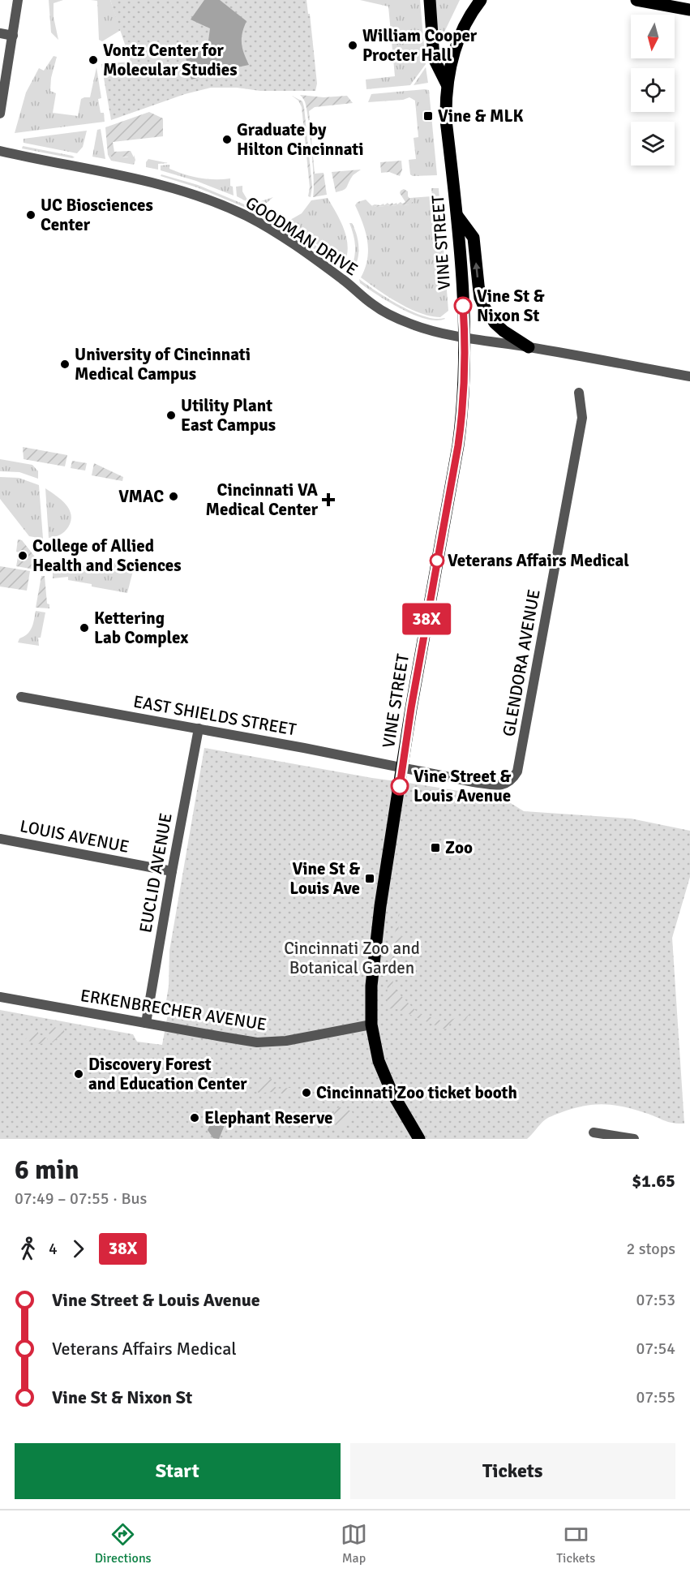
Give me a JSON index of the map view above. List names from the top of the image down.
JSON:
{
  "streets": {
    "main road": ["VINE STREET"],
    "street": [
      "GOODMAN DRIVE",
      "GLENDORA AVENUE",
      "EAST SHIELDS STREET",
      "LOUIS AVENUE",
      "EUCLID AVENUE",
      "ERKENBRECHER AVENUE"
    ]
  },
  "crossings": [
    ["GOODMAN DRIVE", "VINE STREET"],
    ["VINE STREET", "EAST SHIELDS STREET"],
    ["VINE STREET", "ERKENBRECHER AVENUE"],
    ["GLENDORA AVENUE", "EAST SHIELDS STREET"],
    ["EAST SHIELDS STREET", "EUCLID AVENUE"],
    ["LOUIS AVENUE", "EUCLID AVENUE"],
    ["EUCLID AVENUE", "ERKENBRECHER AVENUE"]
  ],
  "parks": ["Cincinnati Zoo and Botanical Garden"],
  "places": {
    "other": [
      "William Cooper Procter Hall",
      "Vontz Center for Molecular Studies",
      "Graduate by Hilton Cincinnati",
      "UC Biosciences Center",
      "Vine St & Nixon St",
      "University of Cincinnati Medical Campus",
      "Utility Plant East Campus",
      "VMAC",
      "College of Allied Health and Sciences",
      "Veterans Affairs Medical",
      "Kettering Lab Complex",
      "Vine Street & Louis Avenue",
      "Discovery Forest and Education Center",
      "Cincinnati Zoo ticket booth",
      "Elephant Reserve"
    ],
    "transit": ["Vine & MLK", "Zoo", "Vine St & Louis Ave"],
    "health": ["Cincinnati VA Medical Center"]
  },
  "lines": ["bus line 38X"],
  "north": "bottom",
  "page": {
    "on_map": "38X",
    "heading": ["6 min", "07:49 – 07:55 · Bus", "$1.65"],
    "legs": ["4", "38X", "2 stops"],
    "list": [
      {
        "name": "Vine Street & Louis Avenue",
        "value": "07:53"
      },
      {
        "name": "Veterans Affairs Medical",
        "value": "07:54"
      },
      {
        "name": "Vine St & Nixon St",
        "value": "07:55"
      }
    ],
    "buttons": ["Start", "Tickets"],
    "tabs": ["Directions", "Map", "Tickets"]
  }
}
